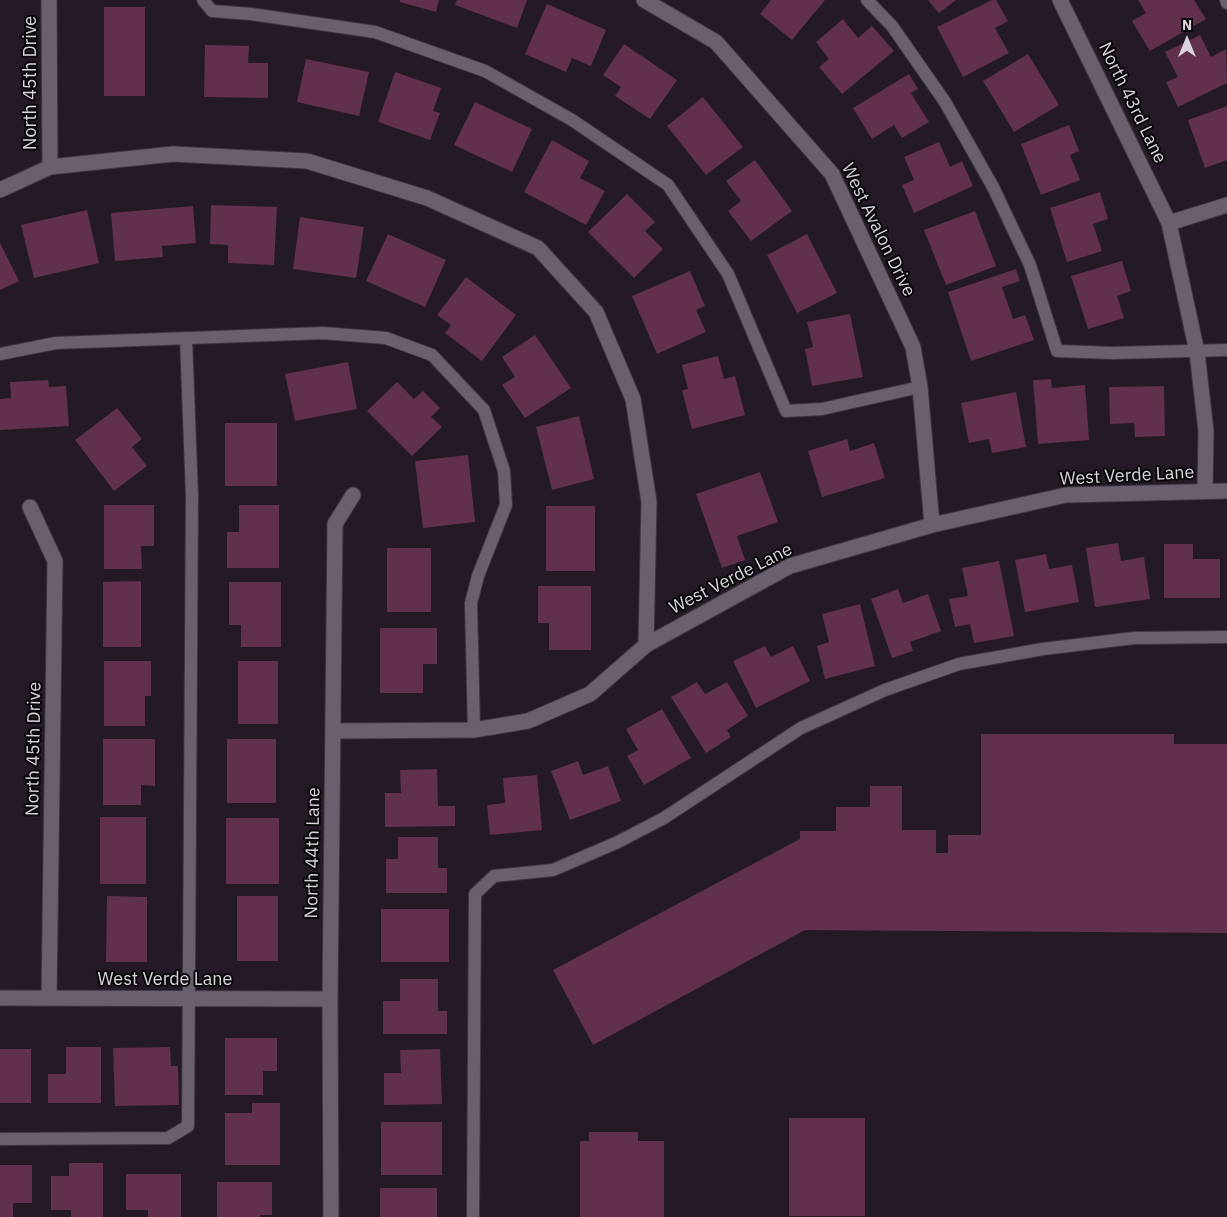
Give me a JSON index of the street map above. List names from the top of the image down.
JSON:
{
  "streets": {
    "street": [
      "North 45th Drive",
      "North 43rd Lane",
      "West Avalon Drive",
      "West Verde Lane",
      "North 44th Lane"
    ]
  },
  "crossings": [
    ["North 45th Drive", "West Verde Lane"],
    ["North 43rd Lane", "West Verde Lane"],
    ["West Avalon Drive", "West Verde Lane"],
    ["West Verde Lane", "North 44th Lane"]
  ],
  "north": "top"
}
